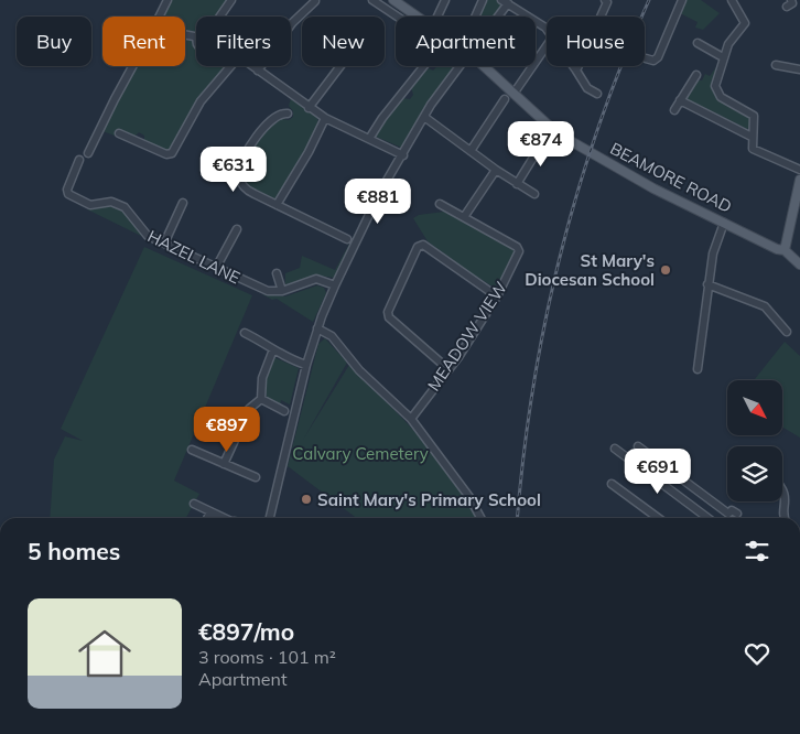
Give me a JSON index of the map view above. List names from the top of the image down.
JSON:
{
  "streets": {
    "main road": ["BEAMORE ROAD"],
    "street": ["HAZEL LANE", "MEADOW VIEW"]
  },
  "parks": ["Calvary Cemetery"],
  "places": ["St Mary's Diocesan School", "Saint Mary's Primary School"],
  "north": "bottom right",
  "page": {
    "chip": [
      "Buy",
      "Rent",
      "Filters",
      "New",
      "Apartment",
      "House"
    ],
    "price": [
      "€874",
      "€631",
      "€881",
      "€897",
      "€691"
    ],
    "heading": "5 homes",
    "list": [
      {
        "name": "€897/mo",
        "note": "3 rooms · 101 m² · Apartment"
      }
    ]
  }
}
